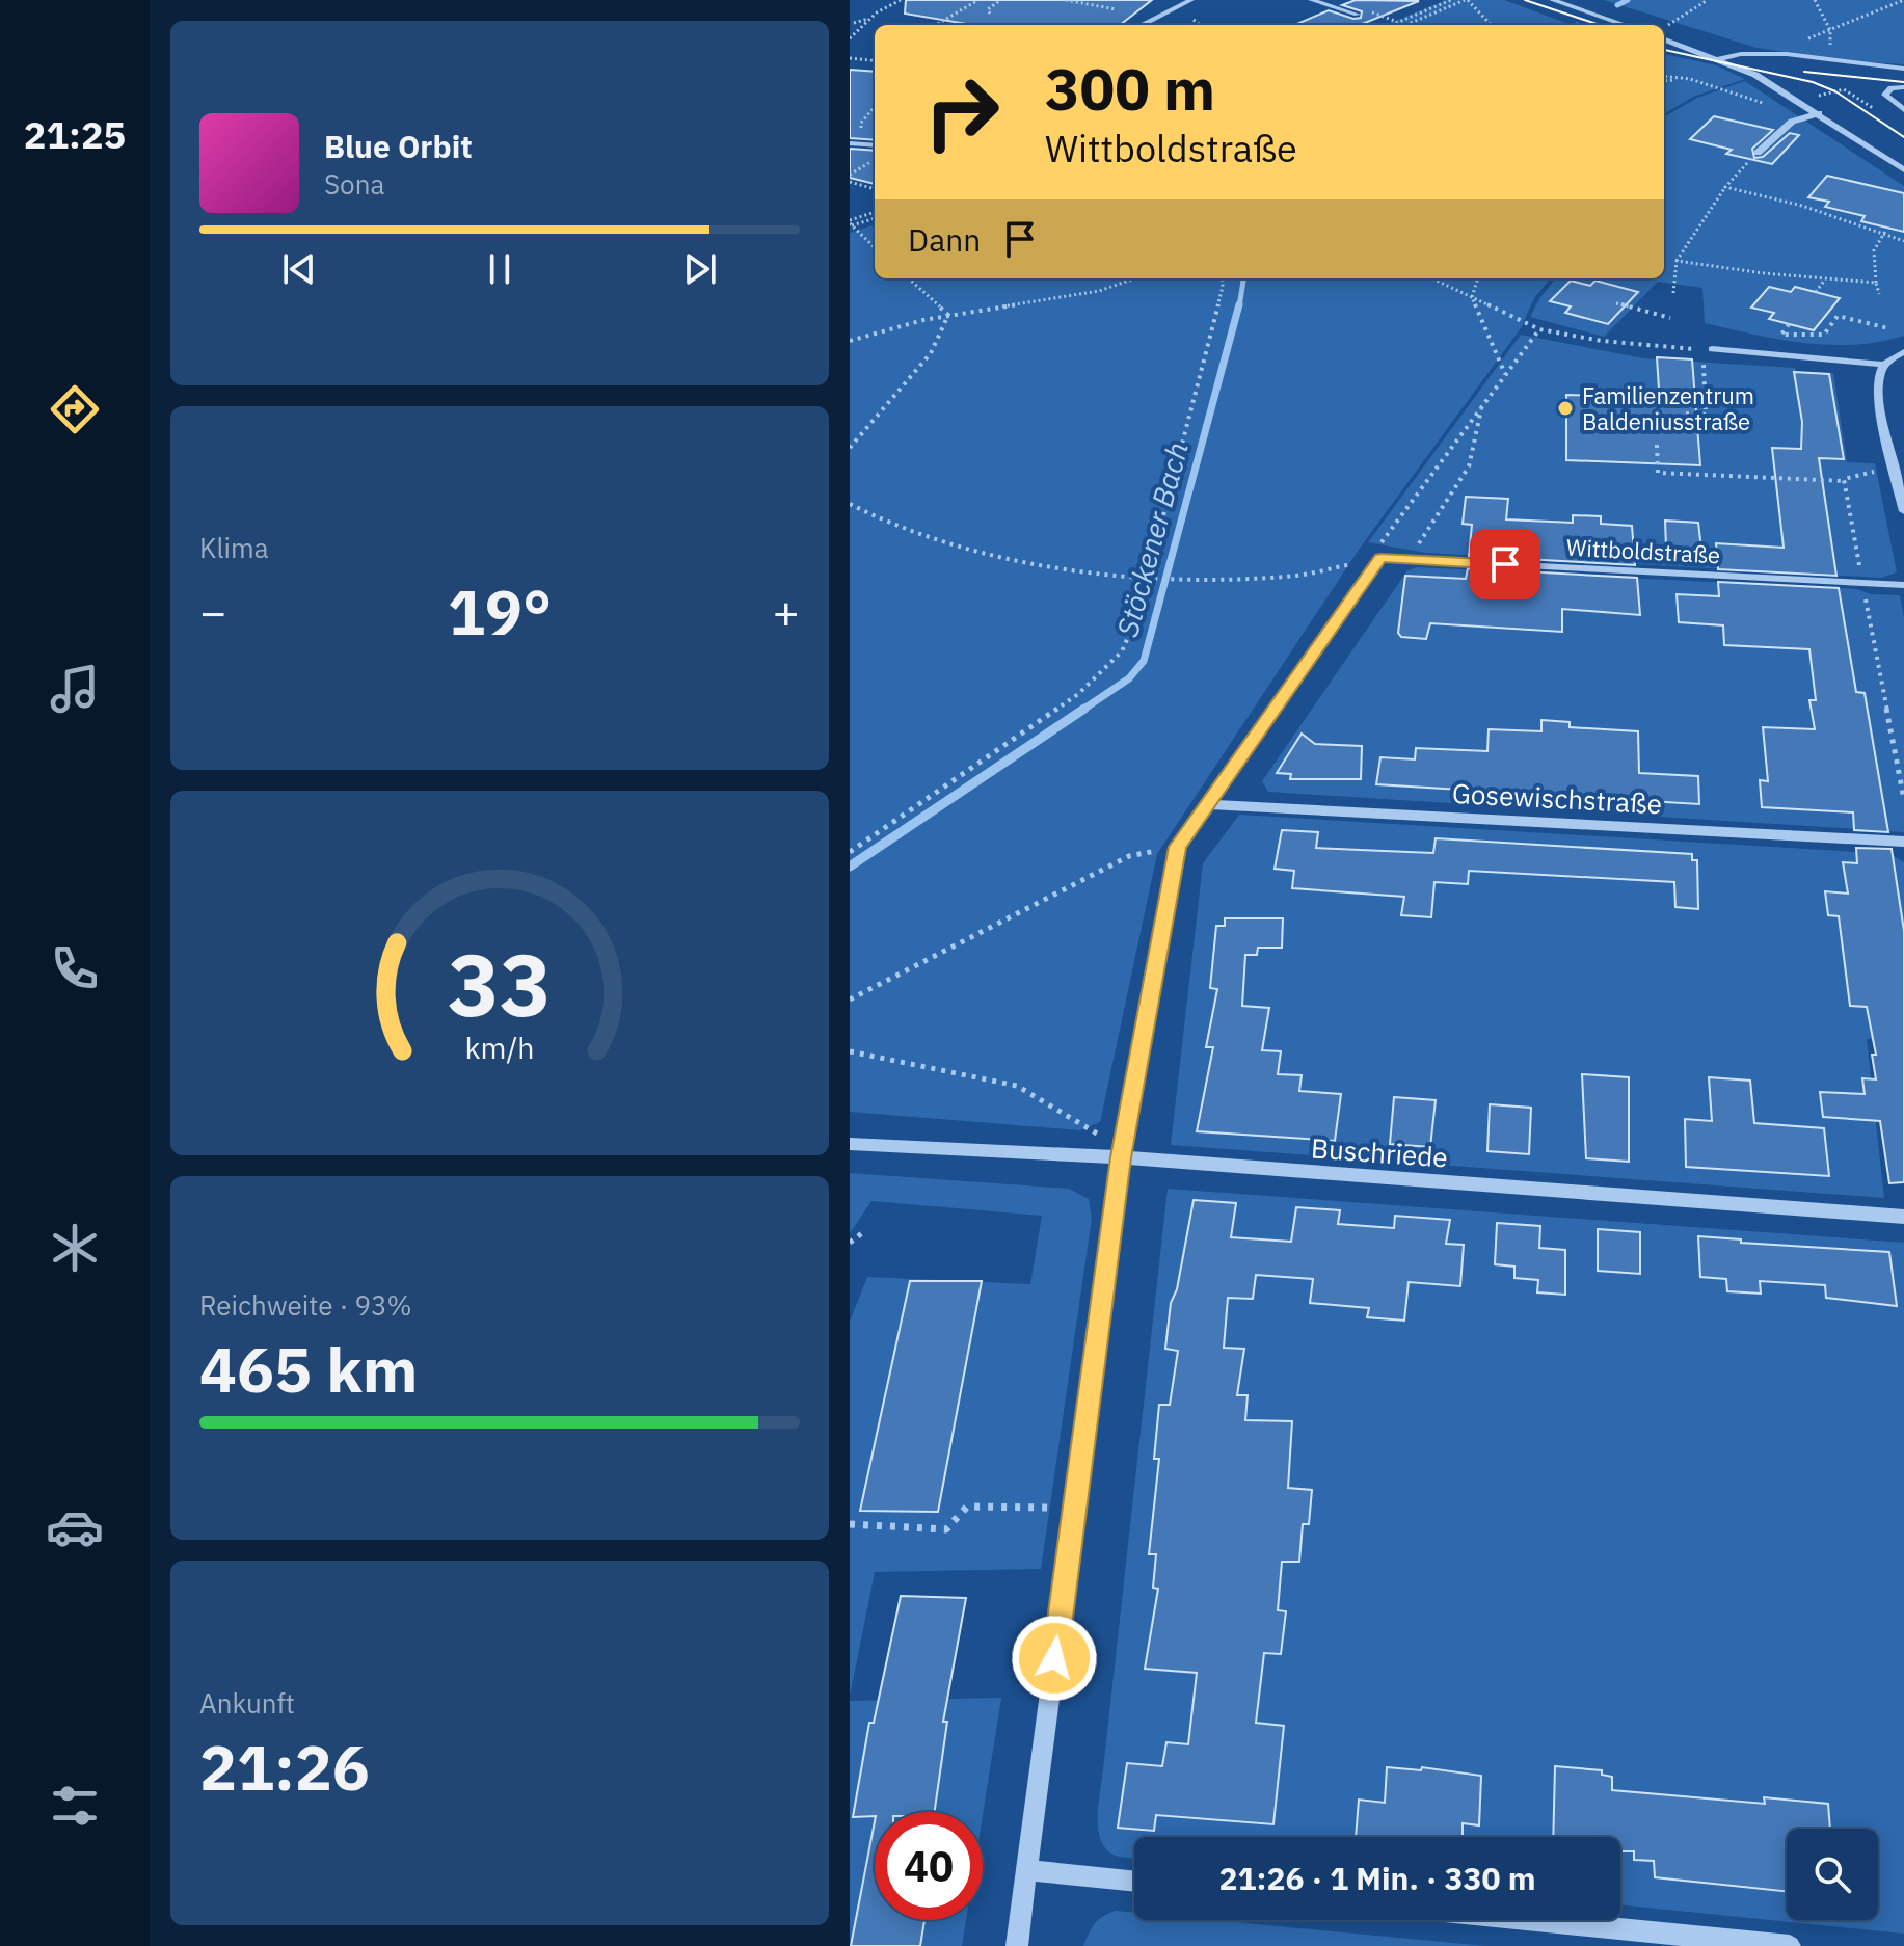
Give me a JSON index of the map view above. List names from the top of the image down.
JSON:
{
  "streets": {
    "street": ["Wittboldstraße", "Gosewischstraße", "Buschriede"]
  },
  "water": ["Stöckener Bach"],
  "places": ["Familienzentrum Baldeniusstraße"],
  "page": {
    "tabs": "21:25",
    "turn": ["300 m", "Wittboldstraße"],
    "song": ["Blue Orbit", "Sona"],
    "then": "Dann",
    "tile": [
      "Klima",
      ["Reichweite · 93%", "465 km"],
      ["Ankunft", "21:26"]
    ],
    "heat": ["−", "19°", "+"],
    "limit": "40",
    "trip": "21:26 · 1 Min. · 330 m",
    "gauge": ["33", "km/h"]
  }
}
